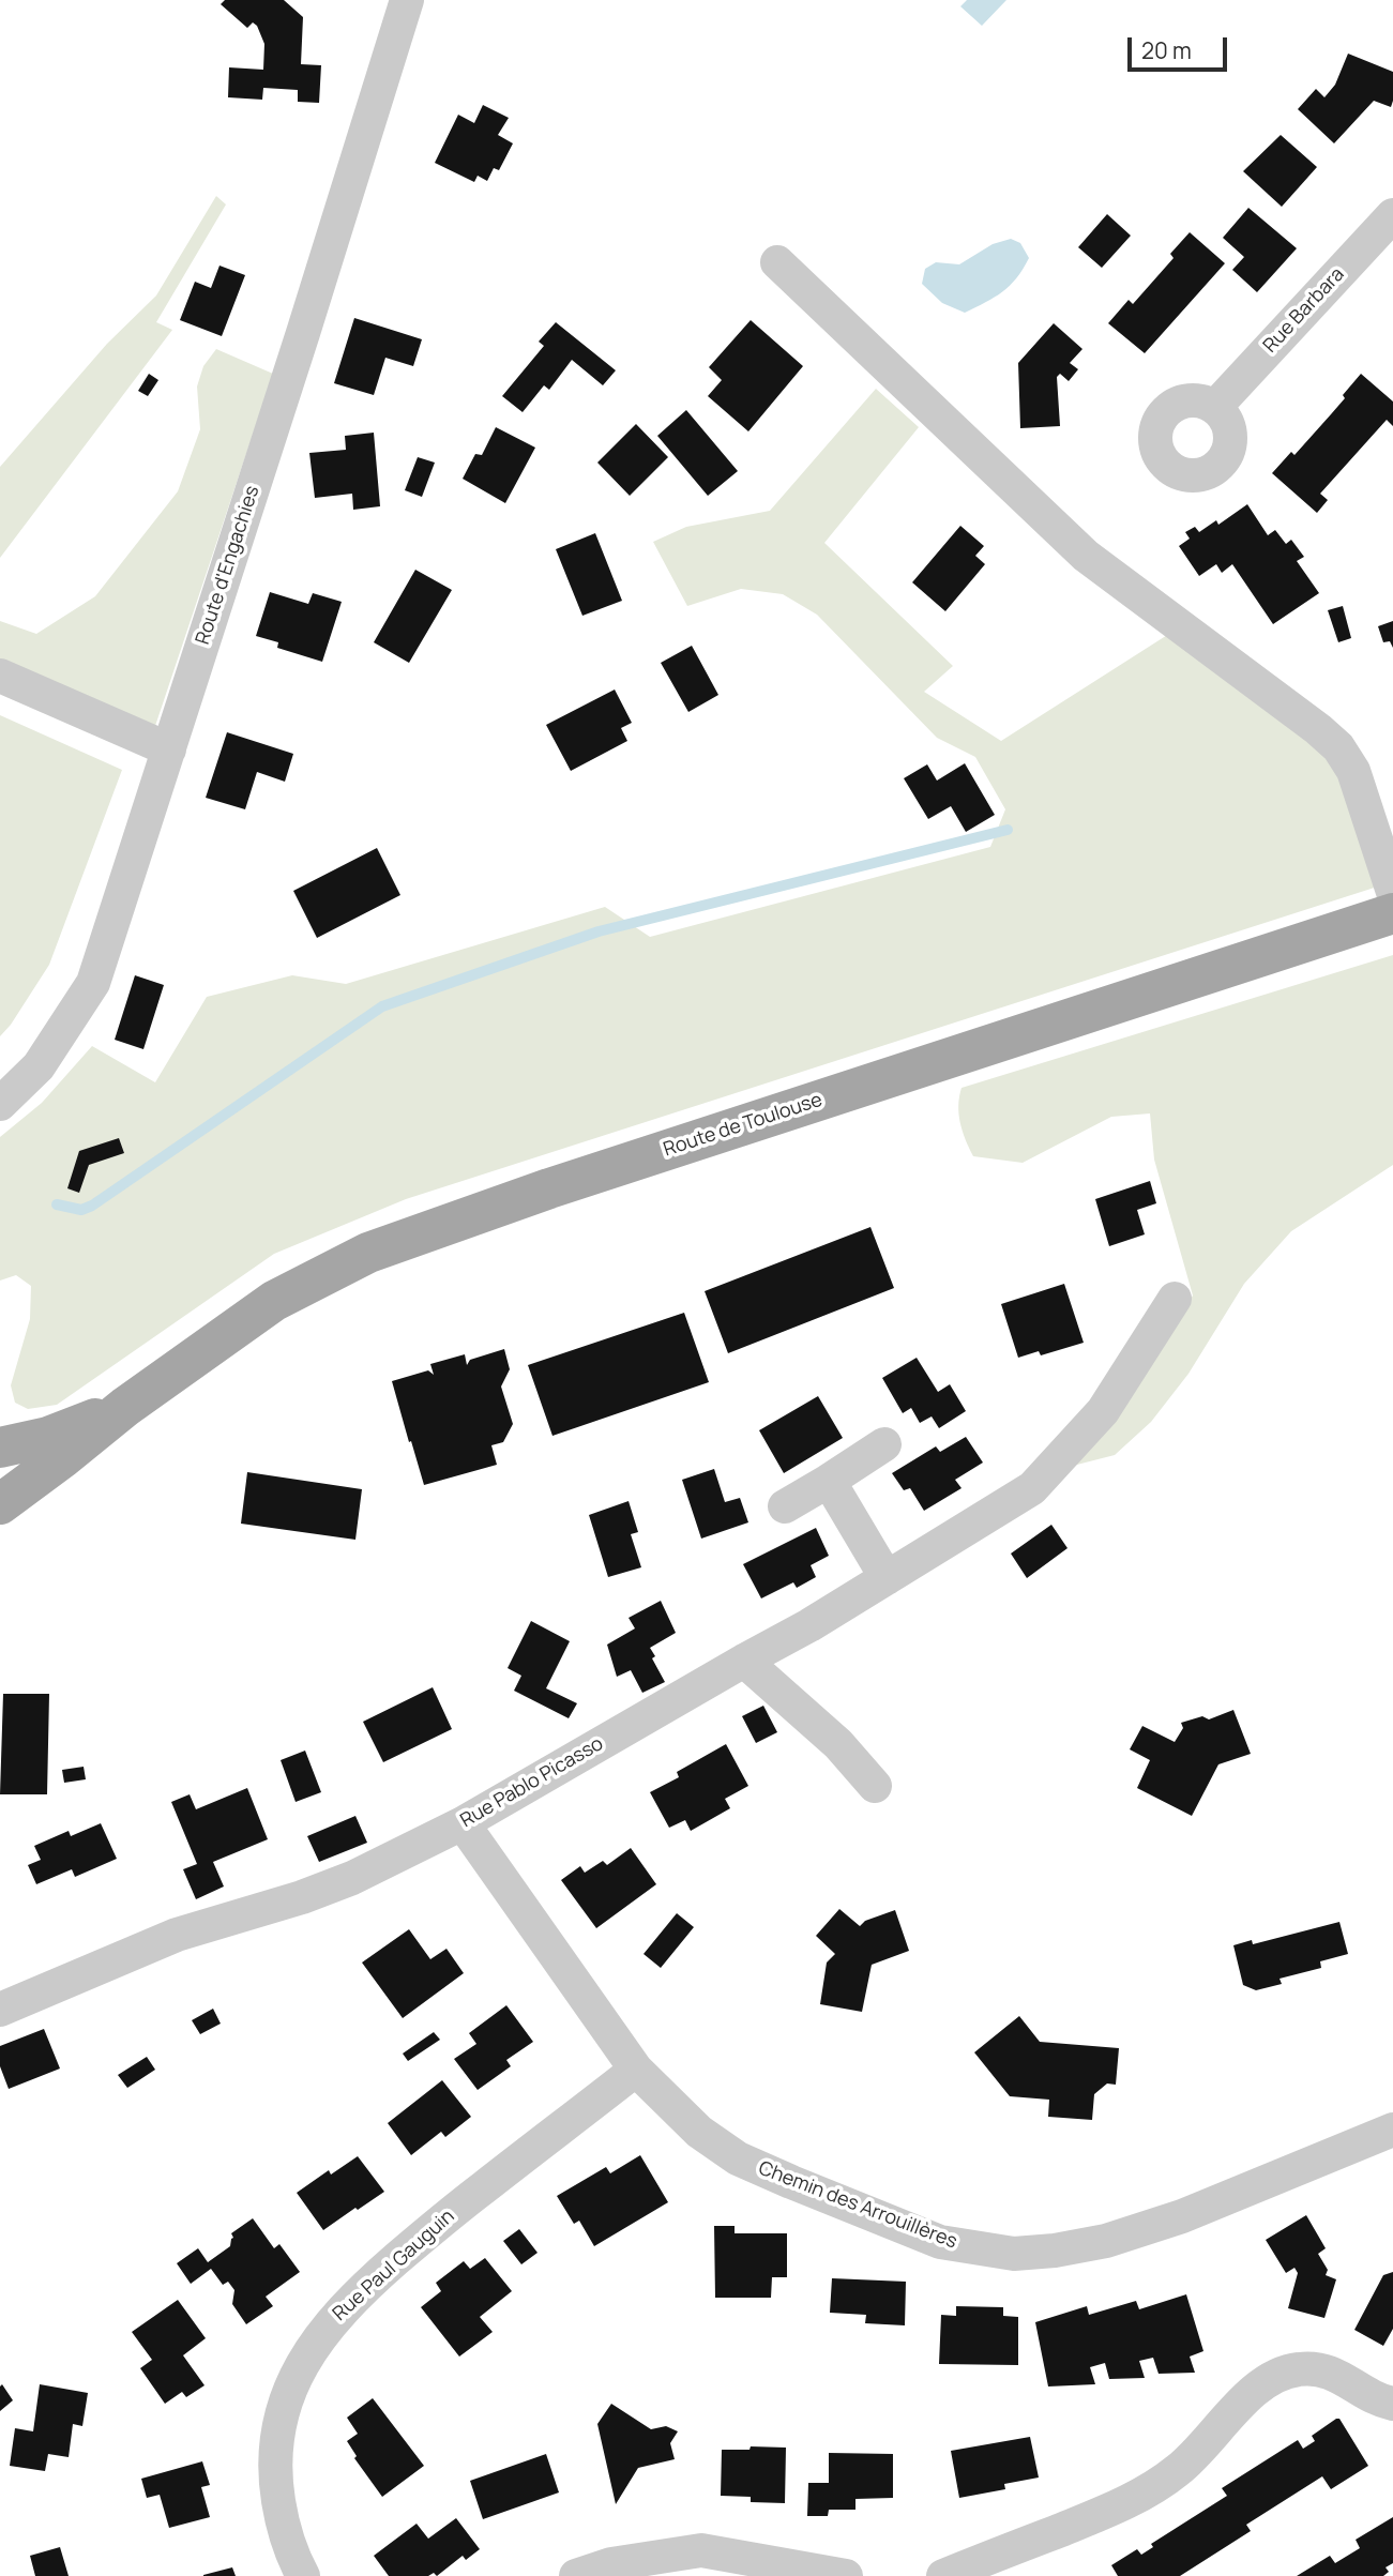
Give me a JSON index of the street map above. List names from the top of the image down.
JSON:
{
  "streets": {
    "main road": ["Route de Toulouse"],
    "street": [
      "Rue Barbara",
      "Route d'Engachies",
      "Rue Pablo Picasso",
      "Chemin des Arrouillères",
      "Rue Paul Gauguin"
    ]
  },
  "crossings": [
    ["Rue Pablo Picasso", "Chemin des Arrouillères"],
    ["Chemin des Arrouillères", "Rue Paul Gauguin"]
  ],
  "scale_bar": "20 m"
}
